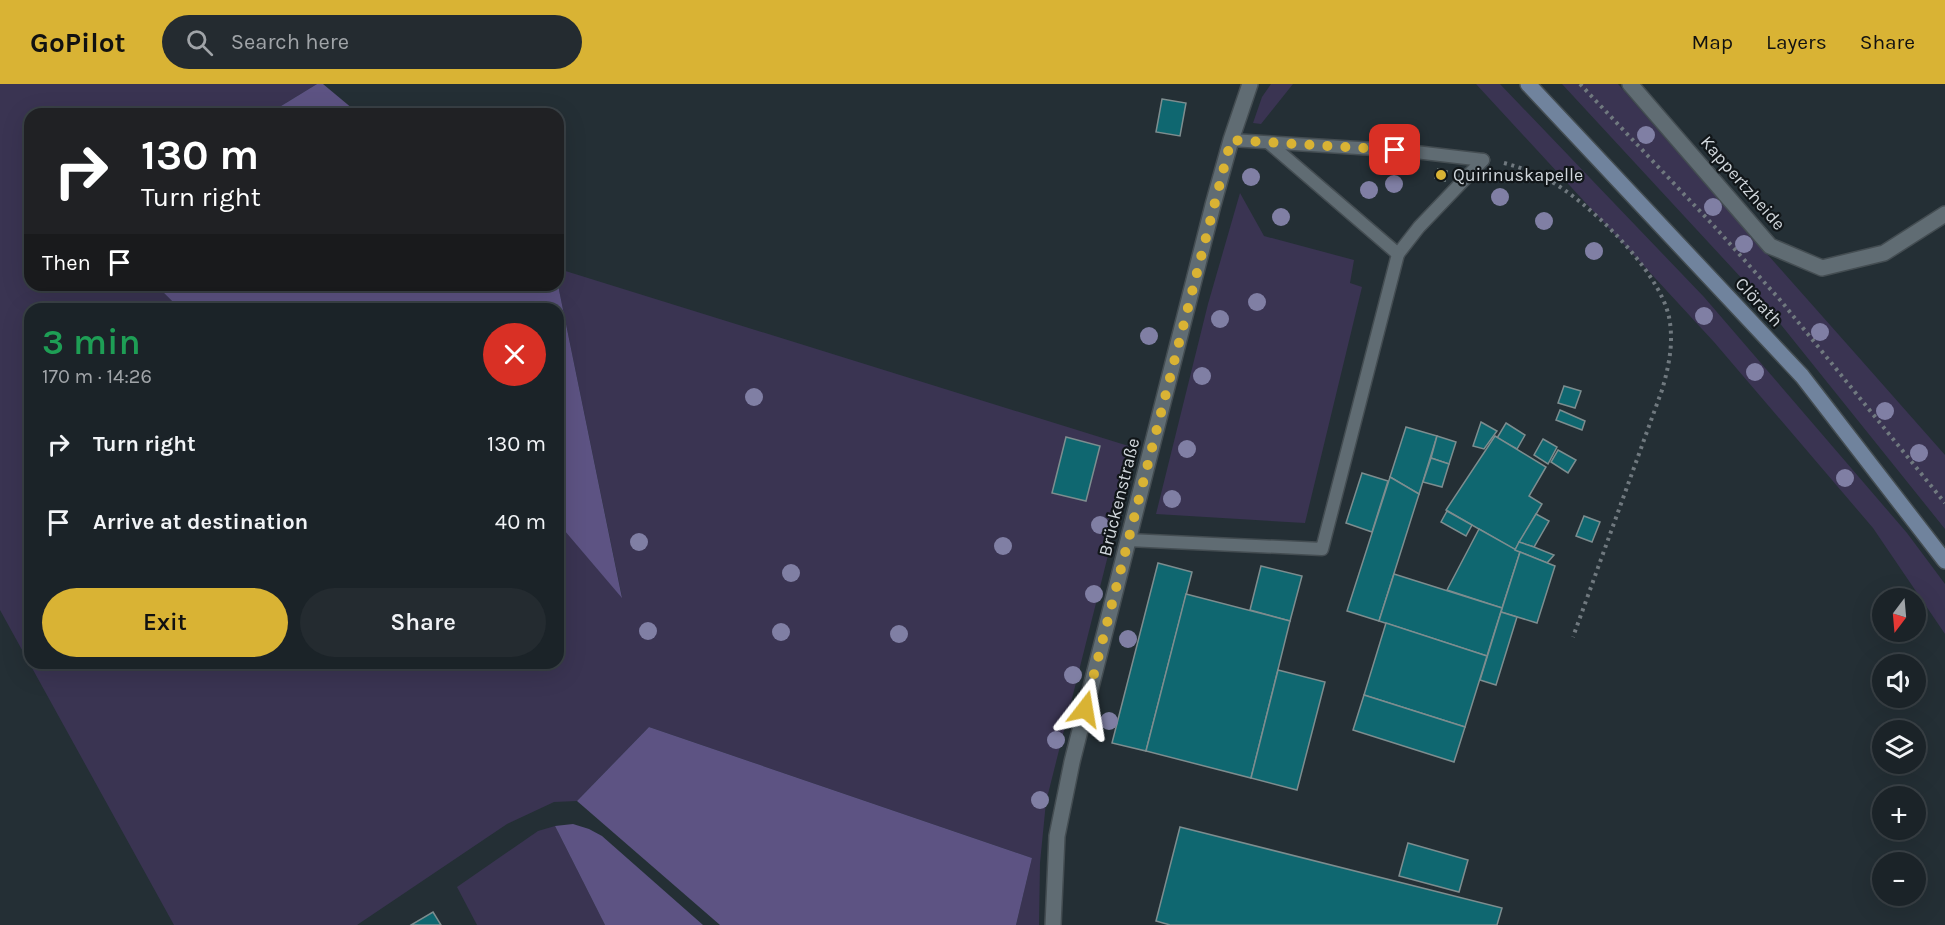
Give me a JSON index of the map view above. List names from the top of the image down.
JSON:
{
  "streets": {
    "main road": ["Clörath"],
    "street": ["Kappertzheide", "Brückenstraße"]
  },
  "places": ["Quirinuskapelle"],
  "north": "bottom",
  "page": {
    "header": "GoPilot",
    "search": "Search here",
    "nav": ["Map", "Layers", "Share"],
    "turn": ["130 m", "Turn right"],
    "then": "Then",
    "heading": ["3 min", "170 m · 14:26"],
    "list": [
      {
        "name": "Turn right",
        "value": "130 m"
      },
      {
        "name": "Arrive at destination",
        "value": "40 m"
      }
    ],
    "buttons": ["Exit", "Share"],
    "map_buttons": ["+", "−"]
  }
}
